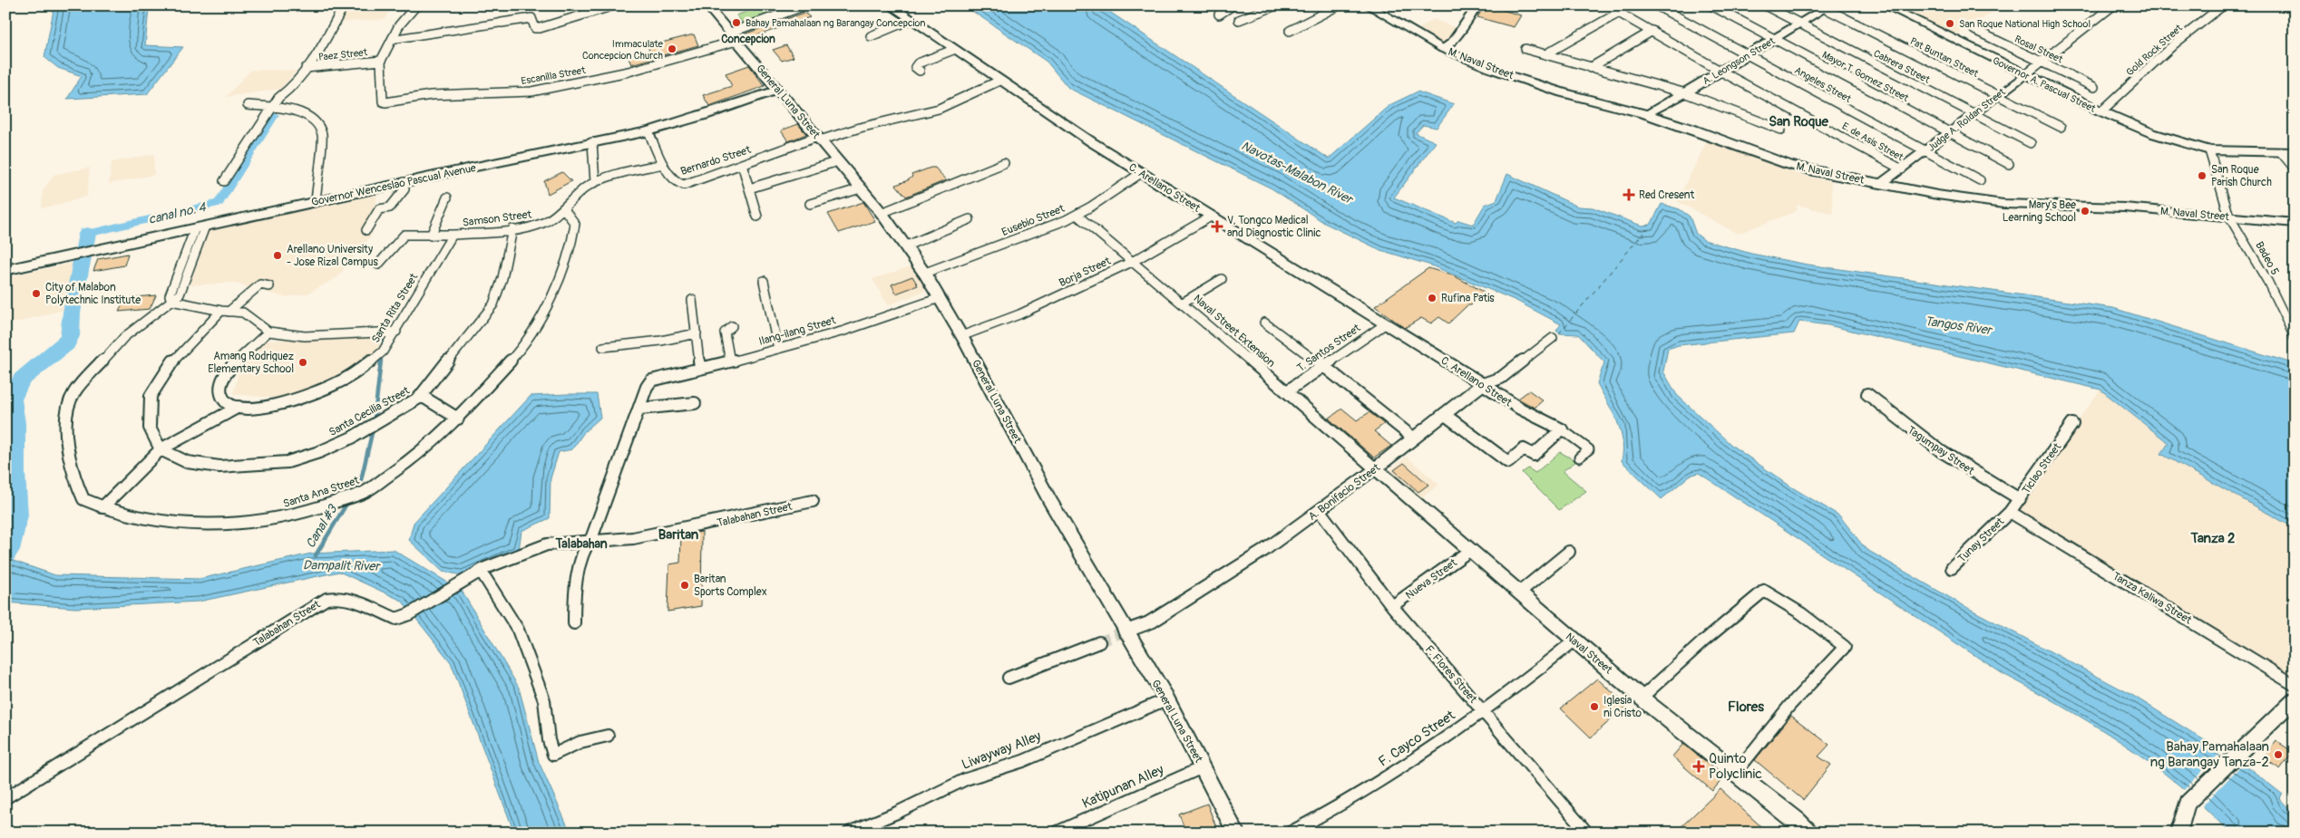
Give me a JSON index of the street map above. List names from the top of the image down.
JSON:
{
  "streets": {
    "main road": [
      "M. Naval Street",
      "Governor A. Pascual Street",
      "General Luna Street",
      "Governor Wenceslao Pascual Avenue",
      "C. Arellano Street",
      "A. Bonifacio Street",
      "Naval Street"
    ],
    "street": [
      "Rosal Street",
      "Gold Rock Street",
      "Paez Street",
      "Pat Buntan Street",
      "A. Leongson Street",
      "Cabrera Street",
      "Escanilla Street",
      "Mayor T. Gomez Street",
      "Angeles Street",
      "Judge A. Roldan Street",
      "E. de Asis Street",
      "Bernardo Street",
      "Samson Street",
      "Eusebio Street",
      "Badeo 5",
      "Borja Street",
      "Santa Rita Street",
      "Ilang-ilang Street",
      "Naval Street Extension",
      "T. Santos Street",
      "Santa Cecilia Street",
      "Tagumpay Street",
      "Ticlao Street",
      "Santa Ana Street",
      "Talabahan Street",
      "Tunay Street",
      "Nueva Street",
      "Tanza Kaliwa Street",
      "F. Flores Street",
      "F. Cayco Street",
      "Liwayway Alley",
      "Katipunan Alley"
    ]
  },
  "crossings": [
    ["Rosal Street", "Judge A. Roldan Street"],
    ["Gold Rock Street", "Governor A. Pascual Street"],
    ["Paez Street", "Escanilla Street"],
    ["Pat Buntan Street", "A. Leongson Street"],
    ["Pat Buntan Street", "Judge A. Roldan Street"],
    ["A. Leongson Street", "M. Naval Street"],
    ["A. Leongson Street", "Cabrera Street"],
    ["A. Leongson Street", "Mayor T. Gomez Street"],
    ["A. Leongson Street", "Angeles Street"],
    ["A. Leongson Street", "E. de Asis Street"],
    ["M. Naval Street", "Judge A. Roldan Street"],
    ["M. Naval Street", "Badeo 5"],
    ["Cabrera Street", "Judge A. Roldan Street"],
    ["Escanilla Street", "General Luna Street"],
    ["Mayor T. Gomez Street", "Judge A. Roldan Street"],
    ["Angeles Street", "Judge A. Roldan Street"],
    ["Governor A. Pascual Street", "Judge A. Roldan Street"],
    ["Governor A. Pascual Street", "Badeo 5"],
    ["General Luna Street", "Bernardo Street"],
    ["General Luna Street", "Governor Wenceslao Pascual Avenue"],
    ["General Luna Street", "Eusebio Street"],
    ["General Luna Street", "Borja Street"],
    ["General Luna Street", "Ilang-ilang Street"],
    ["General Luna Street", "A. Bonifacio Street"],
    ["General Luna Street", "Liwayway Alley"],
    ["General Luna Street", "Katipunan Alley"],
    ["Judge A. Roldan Street", "E. de Asis Street"],
    ["Bernardo Street", "Governor Wenceslao Pascual Avenue"],
    ["Bernardo Street", "Samson Street"],
    ["Governor Wenceslao Pascual Avenue", "Santa Ana Street"],
    ["C. Arellano Street", "Eusebio Street"],
    ["C. Arellano Street", "Borja Street"],
    ["C. Arellano Street", "T. Santos Street"],
    ["C. Arellano Street", "A. Bonifacio Street"],
    ["Samson Street", "Santa Rita Street"],
    ["Samson Street", "Santa Ana Street"],
    ["Eusebio Street", "Naval Street Extension"],
    ["Borja Street", "Naval Street Extension"],
    ["Naval Street Extension", "T. Santos Street"],
    ["Naval Street Extension", "A. Bonifacio Street"],
    ["Naval Street Extension", "Naval Street"],
    ["Santa Cecilia Street", "Santa Ana Street"],
    ["Tagumpay Street", "Ticlao Street"],
    ["Ticlao Street", "Tunay Street"],
    ["Ticlao Street", "Tanza Kaliwa Street"],
    ["A. Bonifacio Street", "Naval Street"],
    ["A. Bonifacio Street", "F. Flores Street"],
    ["Tunay Street", "Tanza Kaliwa Street"],
    ["Nueva Street", "Naval Street"],
    ["Nueva Street", "F. Flores Street"],
    ["Naval Street", "F. Cayco Street"],
    ["F. Flores Street", "F. Cayco Street"]
  ],
  "districts": [
    "Concepcion",
    "San Roque",
    "Baritan",
    "Tanza 2",
    "Talabahan",
    "Flores"
  ],
  "water": [
    "Navotas-Malabon River",
    "canal no. 4",
    "Tangos River",
    "Canal #3",
    "Dampalit River"
  ],
  "places": {
    "other": [
      "Bahay Pamahalaan ng Barangay Concepcion",
      "San Roque National High School",
      "Immaculate Concepcion Church",
      "San Roque Parish Church",
      "Mary's Bee Learning School",
      "Arellano University - Jose Rizal Campus",
      "City of Malabon Polytechnic Institute",
      "Rufina Patis",
      "Amang Rodriguez Elementary School",
      "Baritan Sports Complex",
      "Iglesia ni Cristo",
      "Bahay Pamahalaan ng Barangay Tanza-2"
    ],
    "health": ["Red Cresent", "V. Tongco Medical and Diagnostic Clinic", "Quinto Polyclinic"]
  }
}
